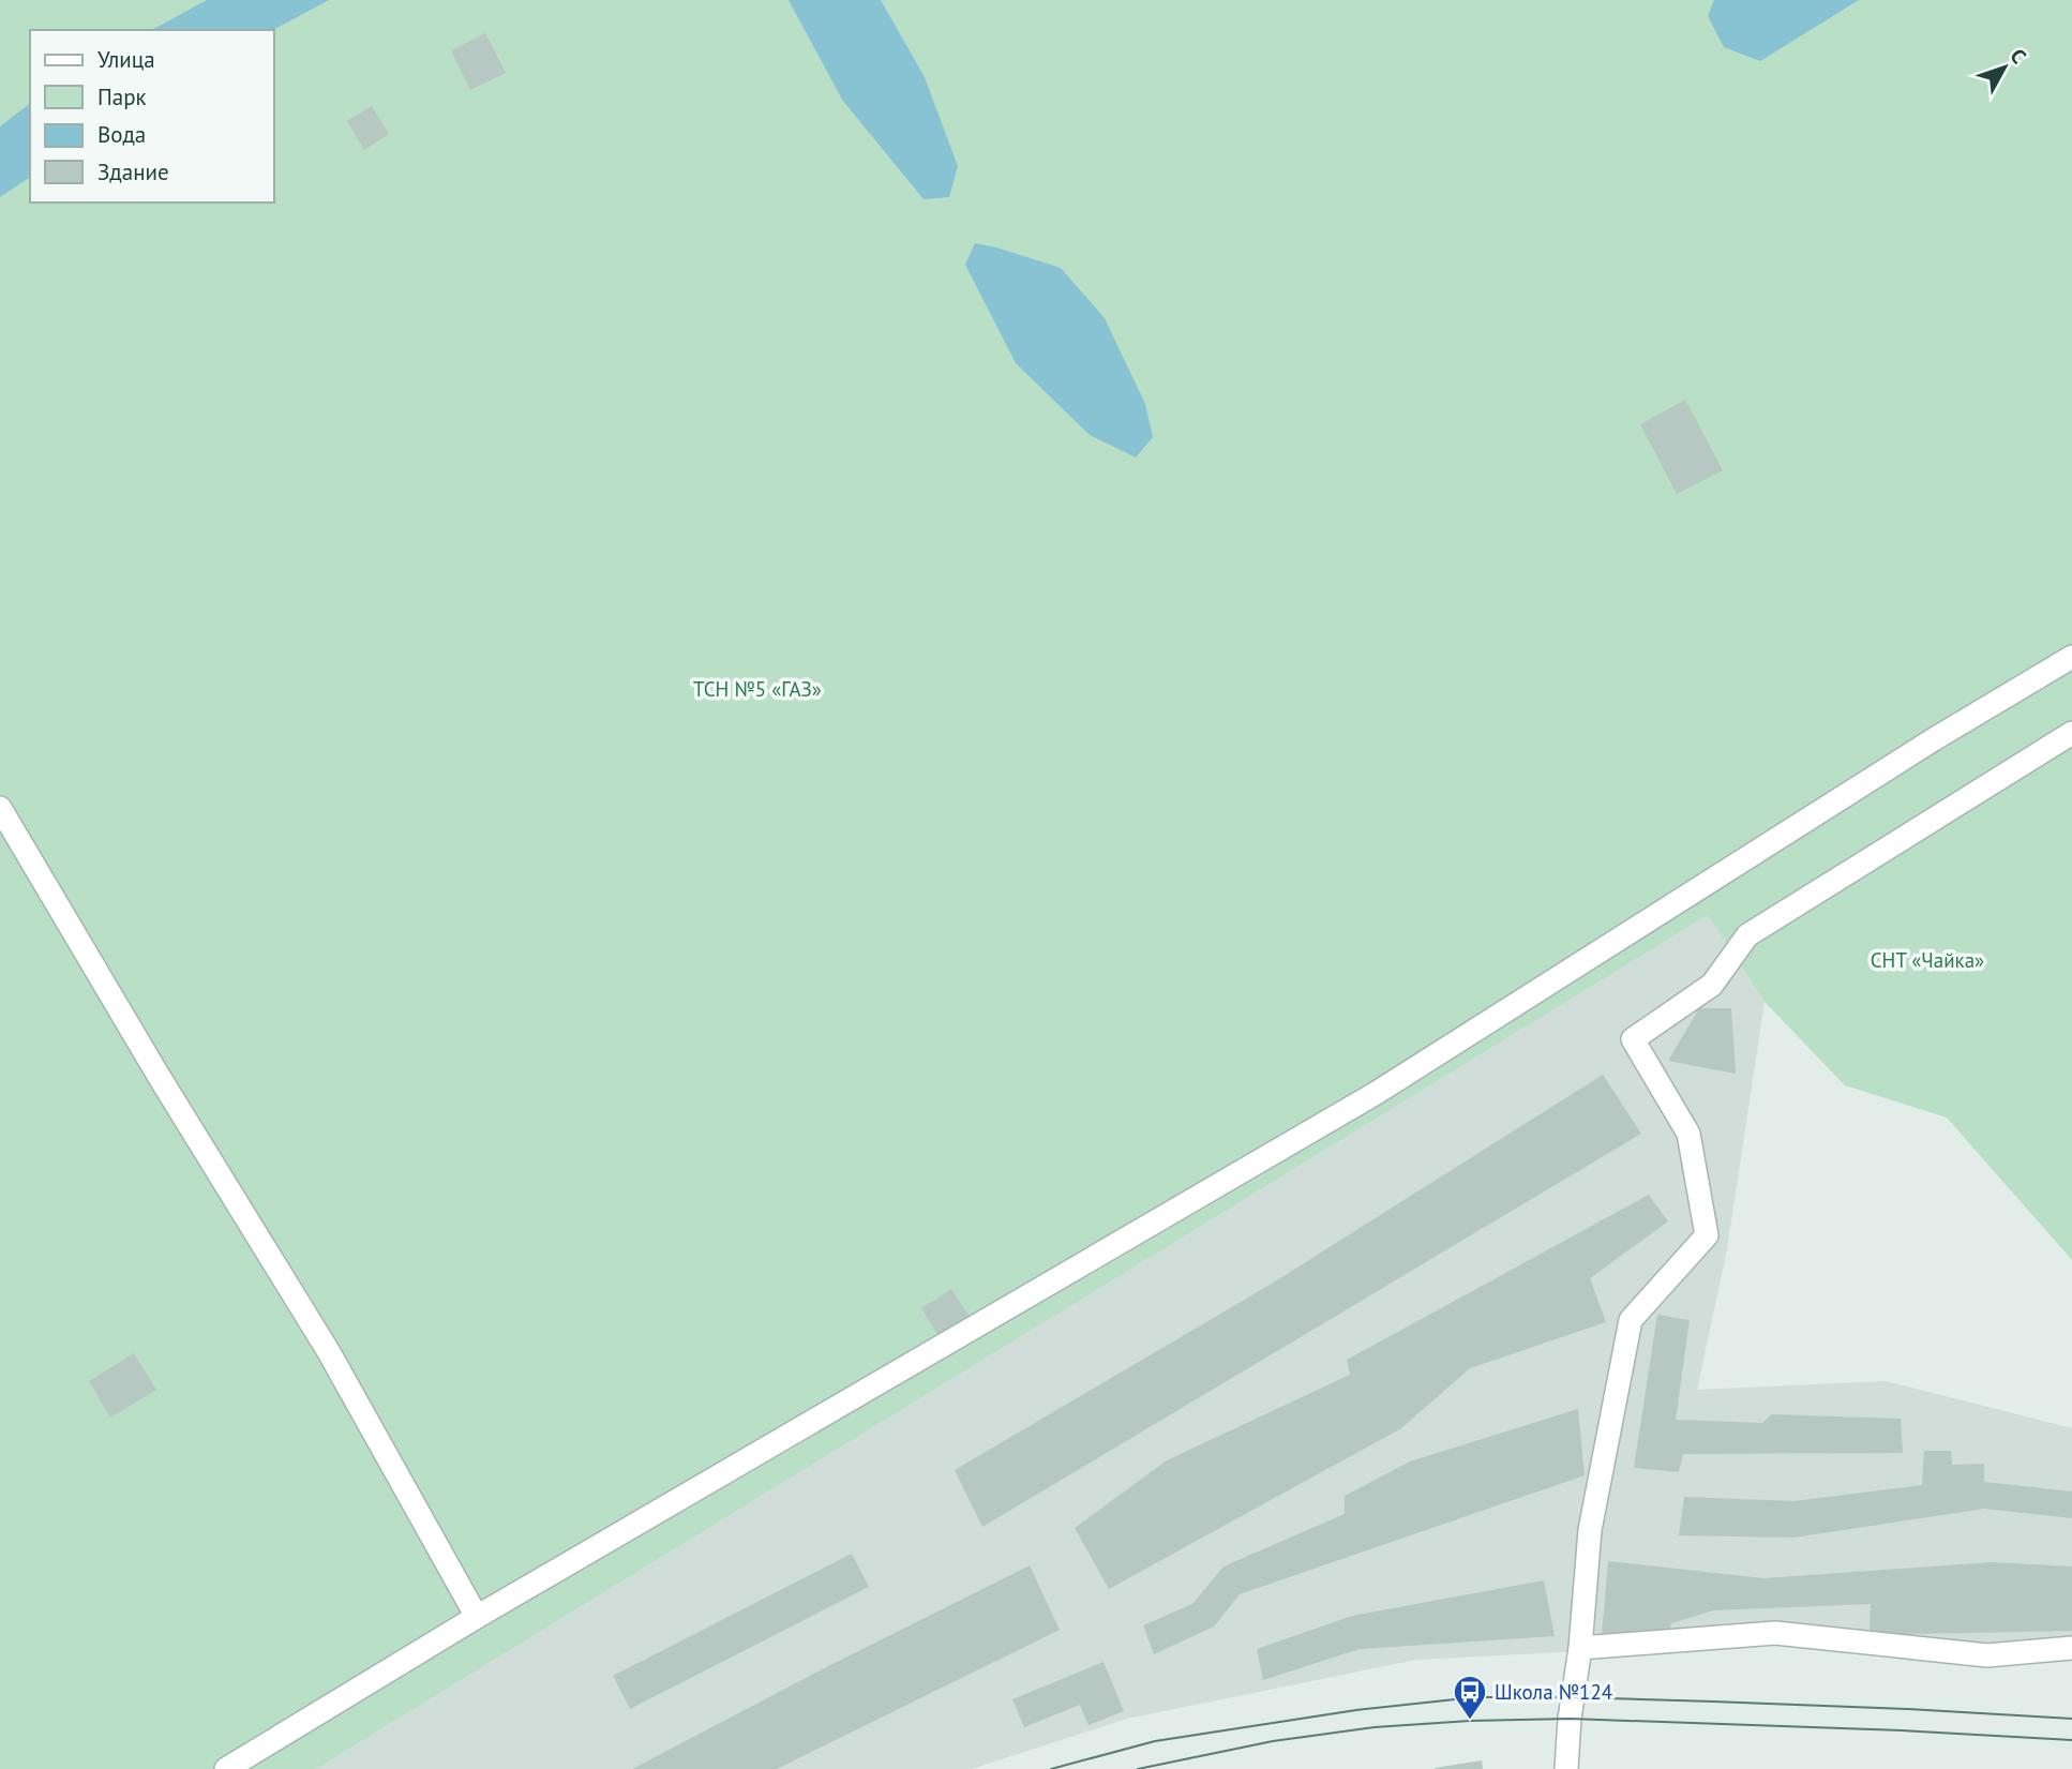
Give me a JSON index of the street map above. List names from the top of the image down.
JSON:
{
  "parks": ["ТСН №5 «ГАЗ»", "СНТ «Чайка»"],
  "places": {
    "bus stop": ["Школа №124"]
  },
  "legend": [
    "Улица",
    "Парк",
    "Вода",
    "Здание"
  ],
  "north": "top right"
}
